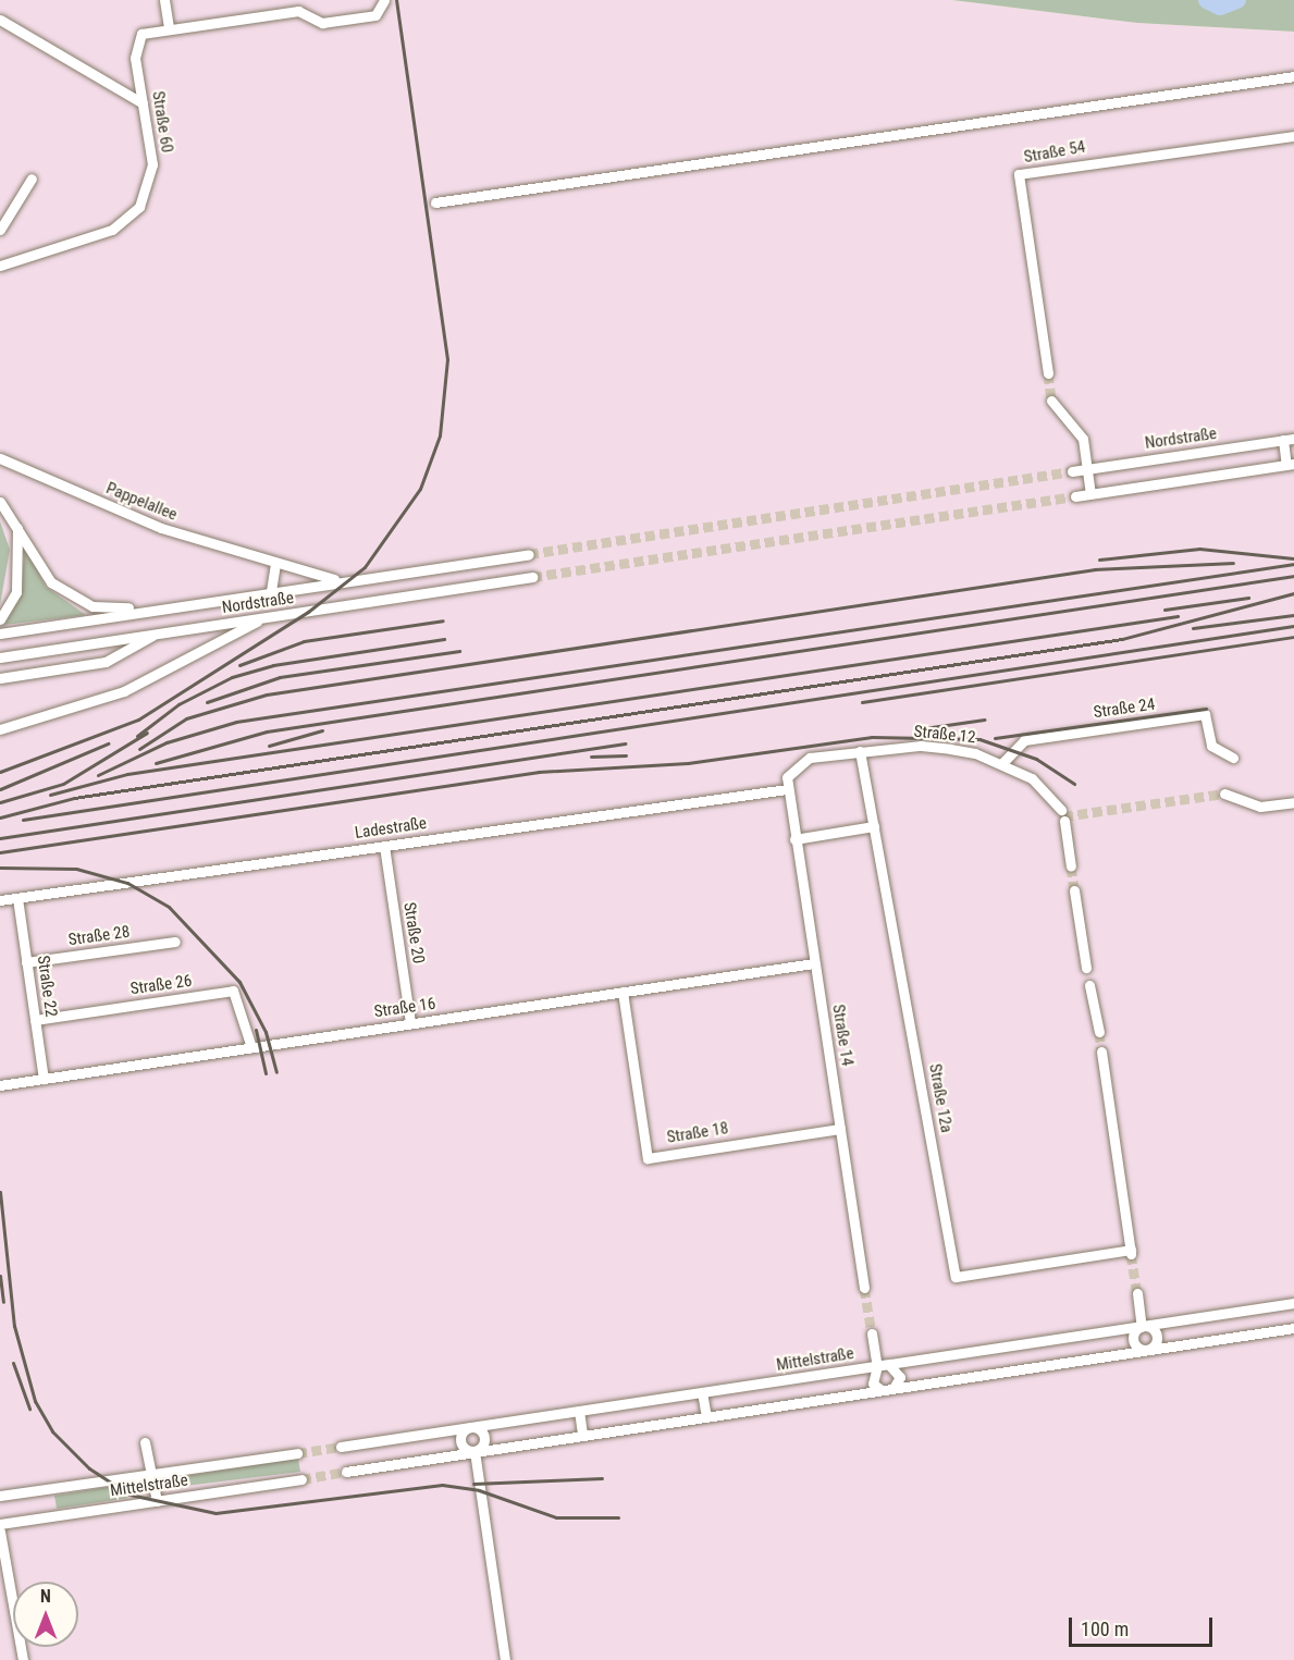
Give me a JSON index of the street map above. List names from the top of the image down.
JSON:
{
  "streets": {
    "street": [
      "Straße 60",
      "Straße 54",
      "Nordstraße",
      "Pappelallee",
      "Straße 24",
      "Straße 12",
      "Ladestraße",
      "Straße 20",
      "Straße 28",
      "Straße 26",
      "Straße 22",
      "Straße 16",
      "Straße 14",
      "Straße 12a",
      "Straße 18",
      "Mittelstraße"
    ]
  },
  "crossings": [
    ["Nordstraße", "Pappelallee"],
    ["Straße 24", "Straße 12"],
    ["Straße 12", "Ladestraße"],
    ["Straße 12", "Straße 14"],
    ["Straße 12", "Straße 12a"],
    ["Ladestraße", "Straße 20"],
    ["Ladestraße", "Straße 22"],
    ["Ladestraße", "Straße 14"],
    ["Straße 20", "Straße 16"],
    ["Straße 28", "Straße 22"],
    ["Straße 26", "Straße 22"],
    ["Straße 26", "Straße 16"],
    ["Straße 22", "Straße 16"],
    ["Straße 16", "Straße 14"],
    ["Straße 16", "Straße 18"],
    ["Straße 14", "Straße 18"]
  ],
  "scale_bar": "100 m",
  "north": "top"
}
